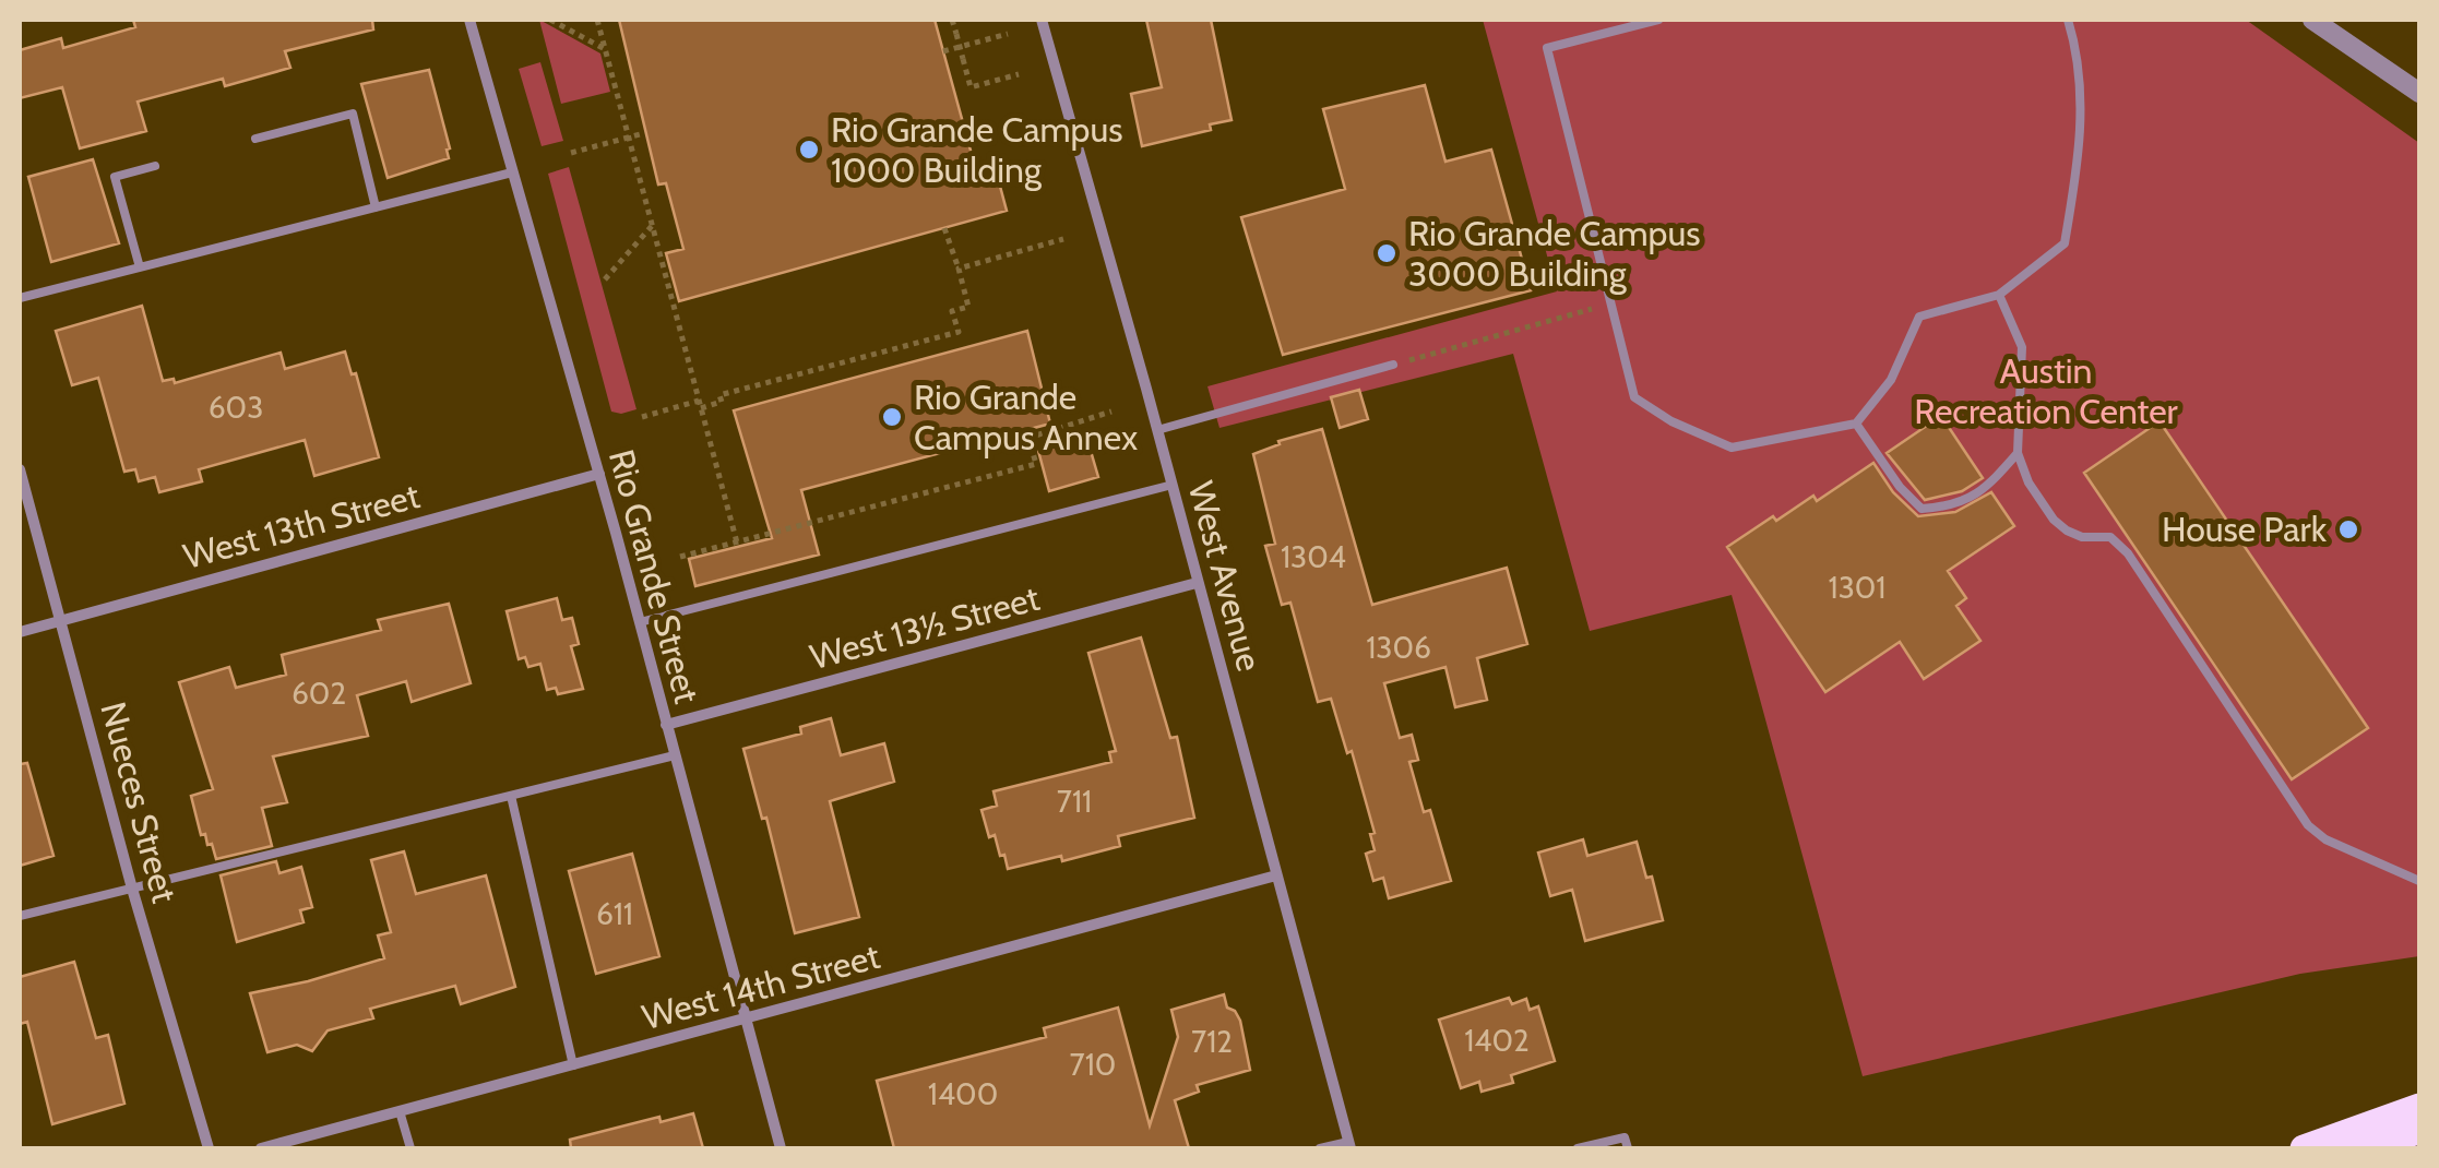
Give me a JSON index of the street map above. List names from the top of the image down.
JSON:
{
  "streets": {
    "street": [
      "West 13th Street",
      "Rio Grande Street",
      "West Avenue",
      "West 13½ Street",
      "Nueces Street",
      "West 14th Street"
    ]
  },
  "crossings": [
    ["West 13th Street", "Rio Grande Street"],
    ["West 13th Street", "Nueces Street"],
    ["Rio Grande Street", "West 13½ Street"],
    ["Rio Grande Street", "West 14th Street"],
    ["West Avenue", "West 13½ Street"],
    ["West Avenue", "West 14th Street"]
  ],
  "parks": ["Austin Recreation Center"],
  "places": [
    "Rio Grande Campus 1000 Building",
    "Rio Grande Campus 3000 Building",
    "Rio Grande Campus Annex",
    "House Park"
  ],
  "house_numbers": [
    "603",
    "1304",
    "1301",
    "1306",
    "602",
    "711",
    "611",
    "1402",
    "712",
    "710",
    "1400"
  ]
}
